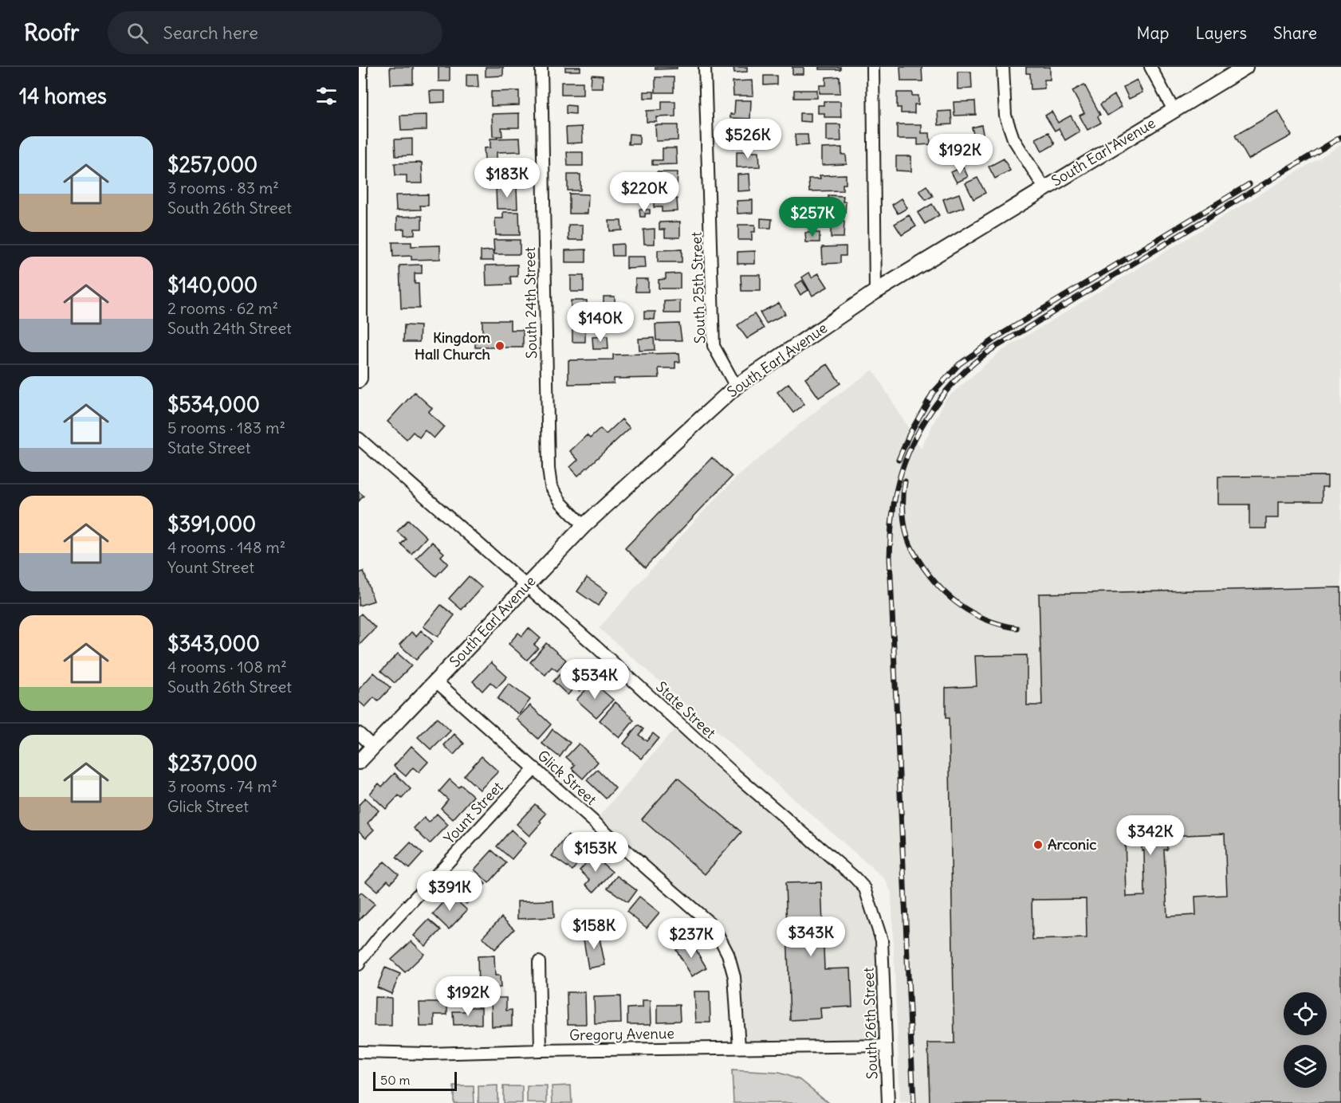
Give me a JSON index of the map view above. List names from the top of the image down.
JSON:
{
  "streets": {
    "street": [
      "South Earl Avenue",
      "South 25th Street",
      "South 24th Street",
      "State Street",
      "Glick Street",
      "Yount Street",
      "South 26th Street",
      "Gregory Avenue"
    ]
  },
  "crossings": [
    ["South Earl Avenue", "South 25th Street"],
    ["South Earl Avenue", "South 24th Street"],
    ["South Earl Avenue", "State Street"],
    ["South Earl Avenue", "Glick Street"],
    ["State Street", "South 26th Street"],
    ["Glick Street", "Yount Street"],
    ["Glick Street", "Gregory Avenue"],
    ["South 26th Street", "Gregory Avenue"]
  ],
  "places": ["Kingdom Hall Church", "Arconic"],
  "scale_bar": "50 m",
  "page": {
    "header": "Roofr",
    "search": "Search here",
    "nav": ["Map", "Layers", "Share"],
    "heading": "14 homes",
    "price": [
      "$526K",
      "$192K",
      "$183K",
      "$220K",
      "$257K",
      "$140K",
      "$534K",
      "$342K",
      "$153K",
      "$391K",
      "$158K",
      "$343K",
      "$237K",
      "$192K"
    ],
    "list": [
      {
        "name": "$257,000",
        "note": "3 rooms · 83 m² · South 26th Street"
      },
      {
        "name": "$140,000",
        "note": "2 rooms · 62 m² · South 24th Street"
      },
      {
        "name": "$534,000",
        "note": "5 rooms · 183 m² · State Street"
      },
      {
        "name": "$391,000",
        "note": "4 rooms · 148 m² · Yount Street"
      },
      {
        "name": "$343,000",
        "note": "4 rooms · 108 m² · South 26th Street"
      },
      {
        "name": "$237,000",
        "note": "3 rooms · 74 m² · Glick Street"
      }
    ],
    "scale": "50 m"
  }
}
